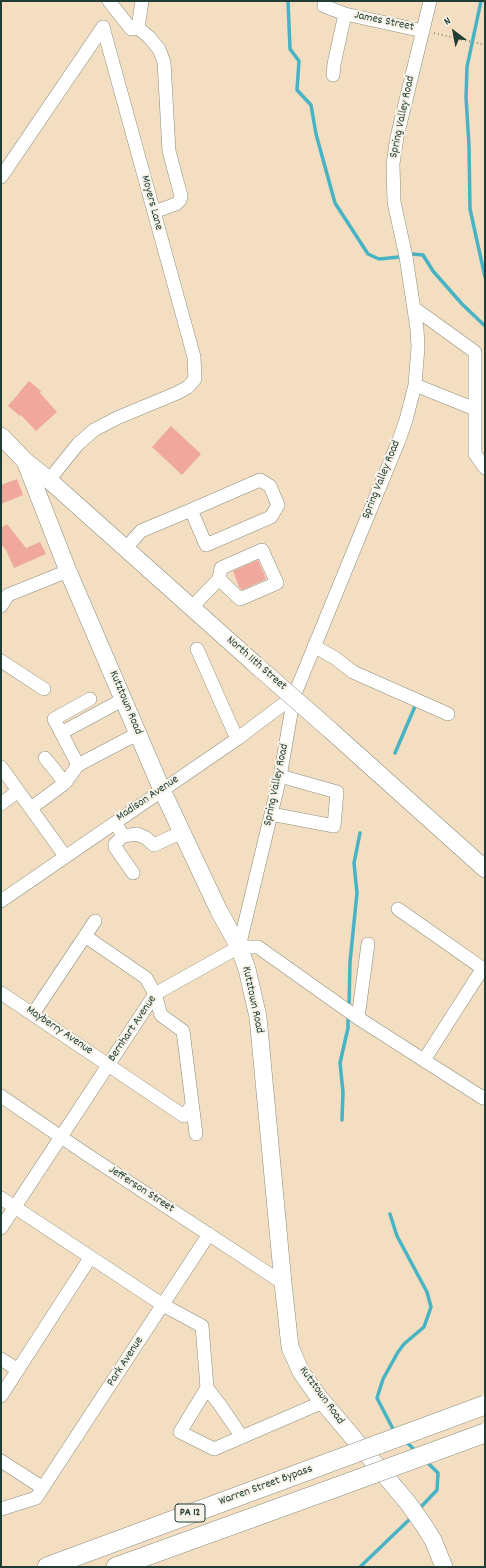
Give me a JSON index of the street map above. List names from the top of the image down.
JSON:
{
  "streets": {
    "highway": ["Warren Street Bypass", "PA 12"],
    "main road": ["North 11th Street", "Kutztown Road"],
    "street": [
      "James Street",
      "Spring Valley Road",
      "Moyers Lane",
      "Madison Avenue",
      "Bernhart Avenue",
      "Mayberry Avenue",
      "Jefferson Street",
      "Park Avenue"
    ]
  },
  "crossings": [
    ["James Street", "Spring Valley Road"],
    ["Spring Valley Road", "Kutztown Road"],
    ["Spring Valley Road", "Madison Avenue"],
    ["Spring Valley Road", "Bernhart Avenue"],
    ["Moyers Lane", "North 11th Street"],
    ["North 11th Street", "Kutztown Road"],
    ["Kutztown Road", "Madison Avenue"],
    ["Kutztown Road", "Bernhart Avenue"],
    ["Kutztown Road", "Jefferson Street"],
    ["Bernhart Avenue", "Mayberry Avenue"],
    ["Bernhart Avenue", "Jefferson Street"],
    ["Jefferson Street", "Park Avenue"]
  ],
  "north": "top left"
}
